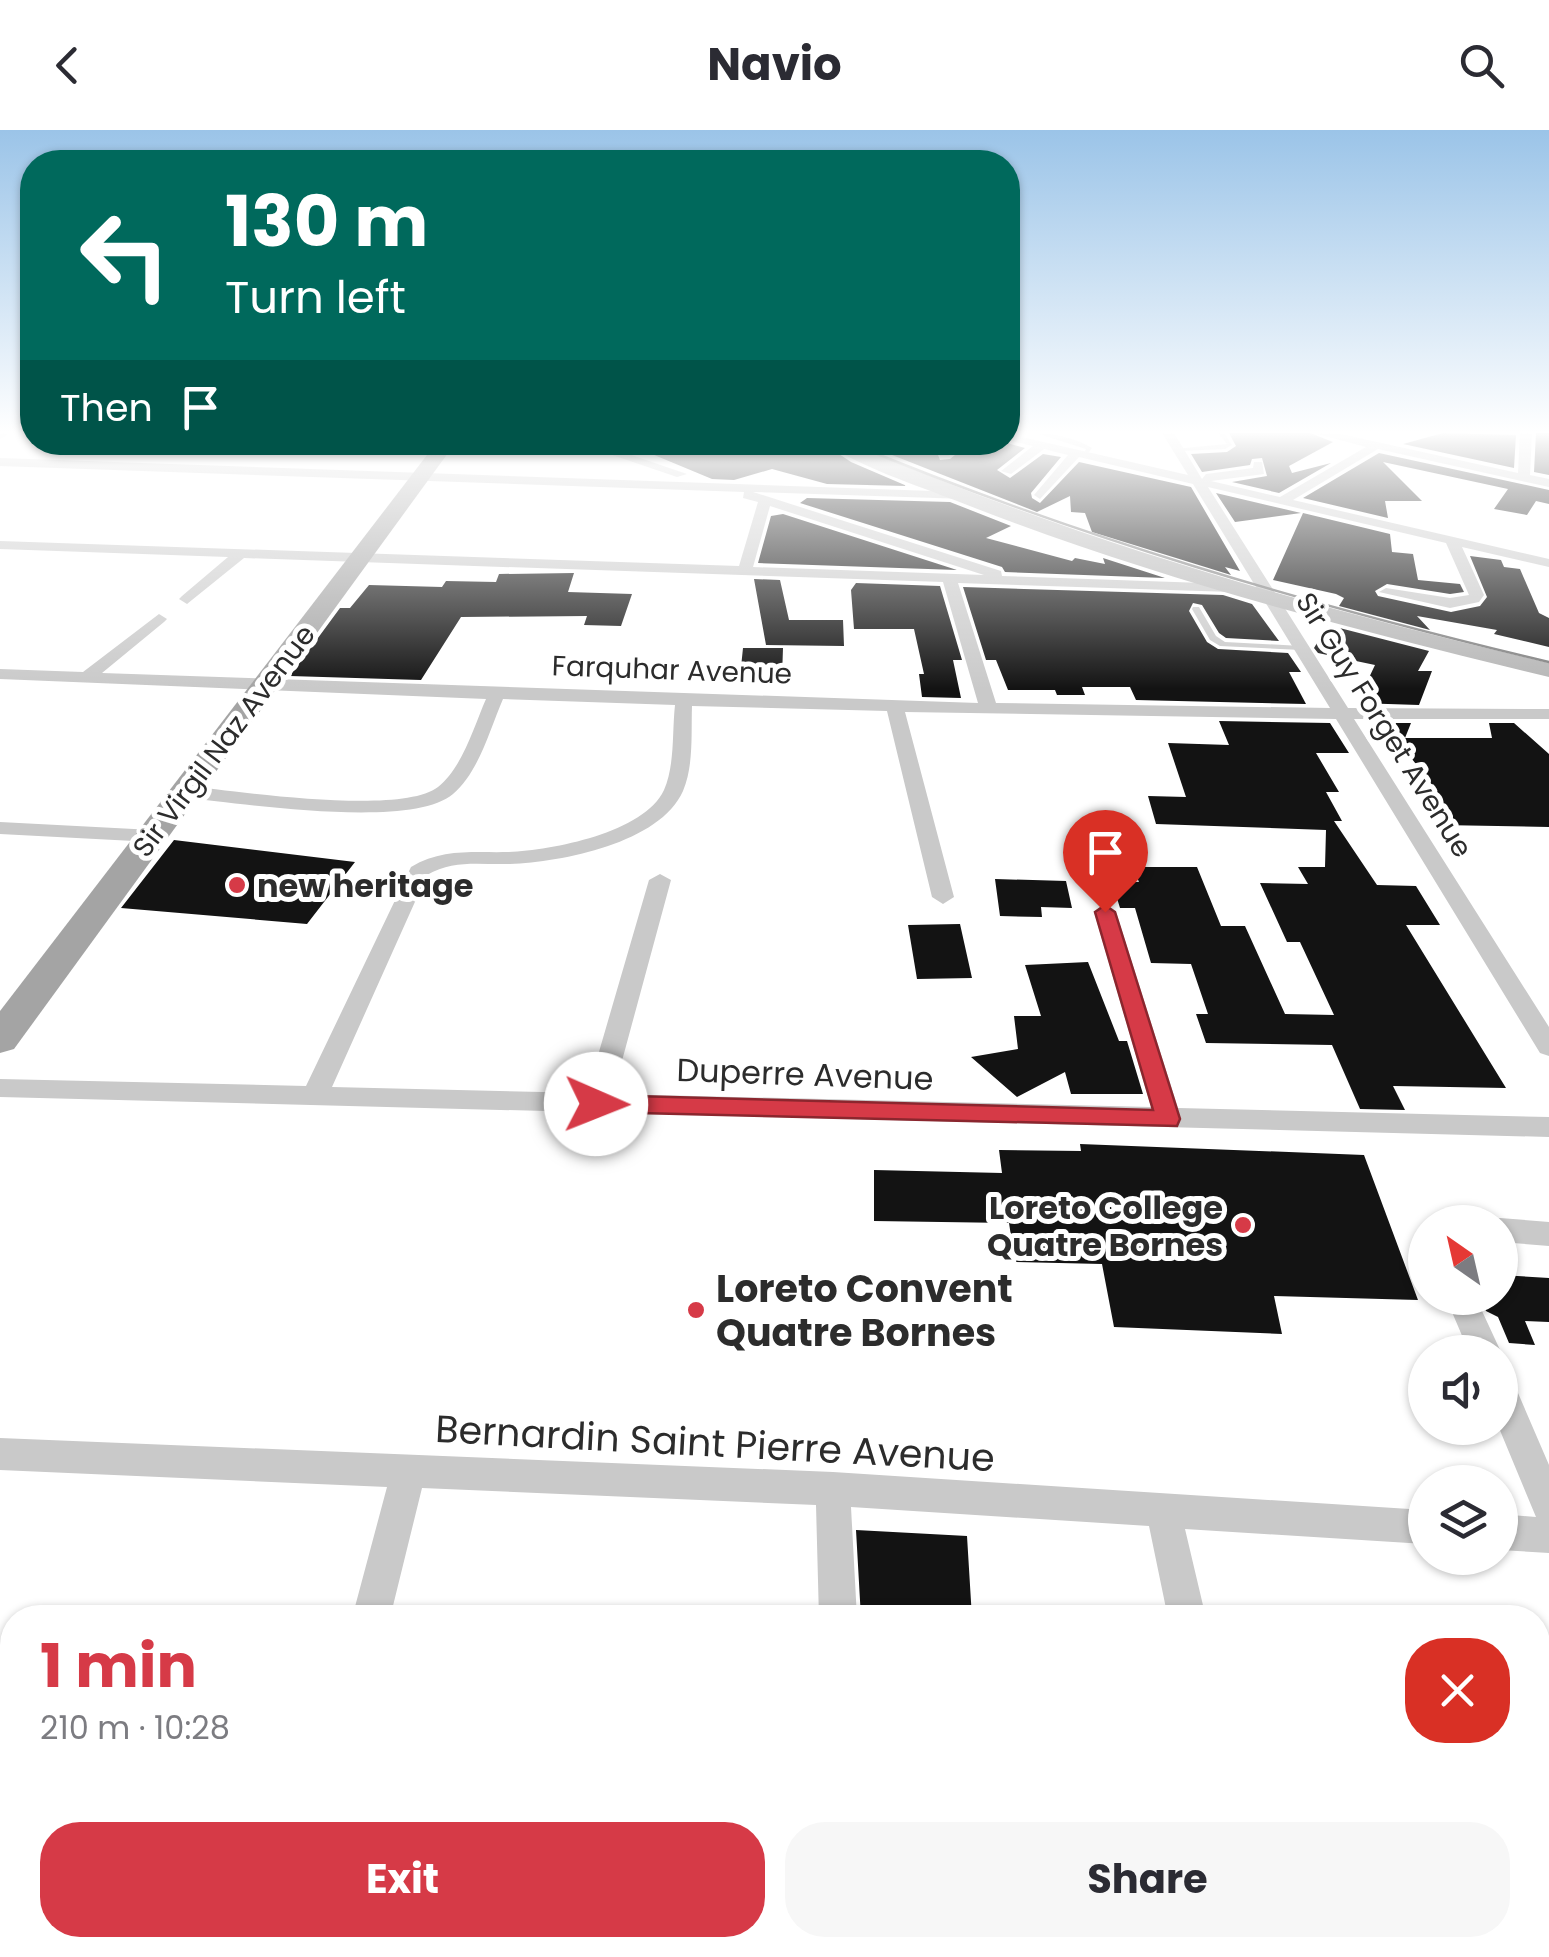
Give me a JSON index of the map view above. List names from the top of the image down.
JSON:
{
  "streets": {
    "main road": ["Sir Virgil Naz Avenue"],
    "street": [
      "Farquhar Avenue",
      "Sir Guy Forget Avenue",
      "Duperre Avenue",
      "Bernardin Saint Pierre Avenue"
    ]
  },
  "crossings": [
    ["Farquhar Avenue", "Sir Guy Forget Avenue"],
    ["Farquhar Avenue", "Sir Virgil Naz Avenue"]
  ],
  "places": ["new heritage", "Loreto College Quatre Bornes", "Loreto Convent Quatre Bornes"],
  "north": "top left",
  "page": {
    "header": "Navio",
    "turn": ["130 m", "Turn left"],
    "then": "Then",
    "heading": ["1 min", "210 m · 10:28"],
    "buttons": ["Exit", "Share"]
  }
}
